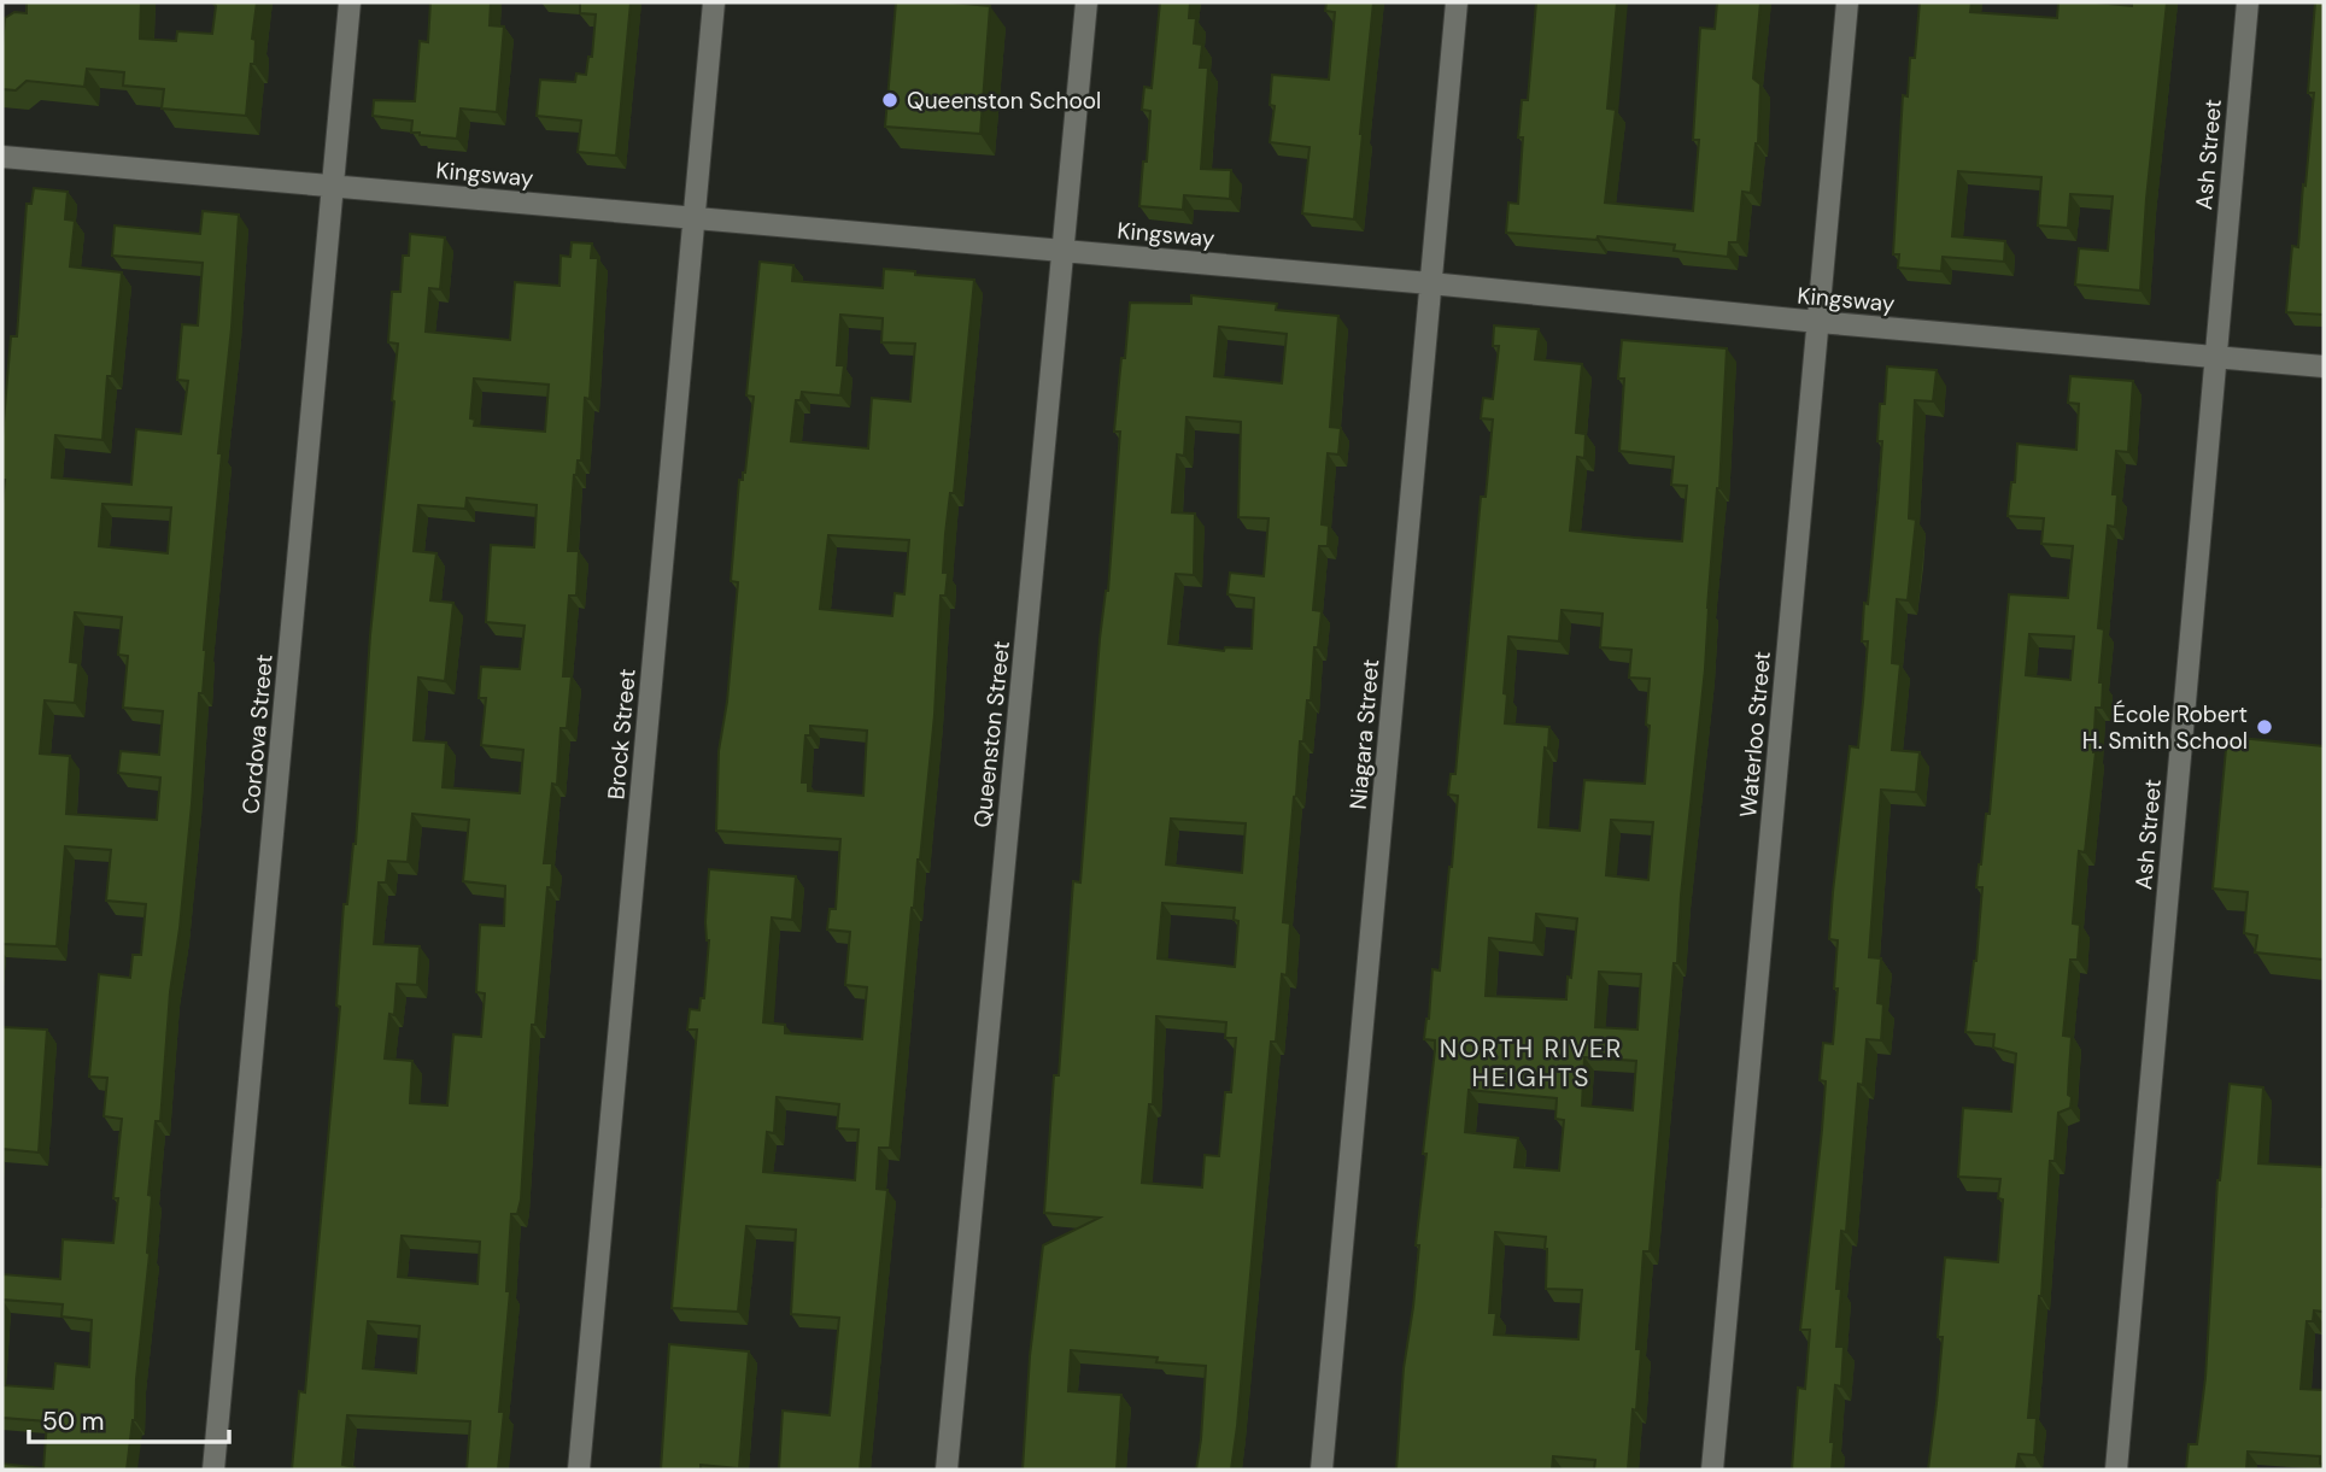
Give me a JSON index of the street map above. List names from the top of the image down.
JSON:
{
  "streets": {
    "street": [
      "Ash Street",
      "Kingsway",
      "Cordova Street",
      "Brock Street",
      "Queenston Street",
      "Niagara Street",
      "Waterloo Street"
    ]
  },
  "crossings": [
    ["Ash Street", "Kingsway"],
    ["Kingsway", "Cordova Street"],
    ["Kingsway", "Brock Street"],
    ["Kingsway", "Queenston Street"],
    ["Kingsway", "Niagara Street"],
    ["Kingsway", "Waterloo Street"]
  ],
  "districts": ["NORTH RIVER HEIGHTS"],
  "places": ["Queenston School", "École Robert H. Smith School"],
  "scale_bar": "50 m"
}
